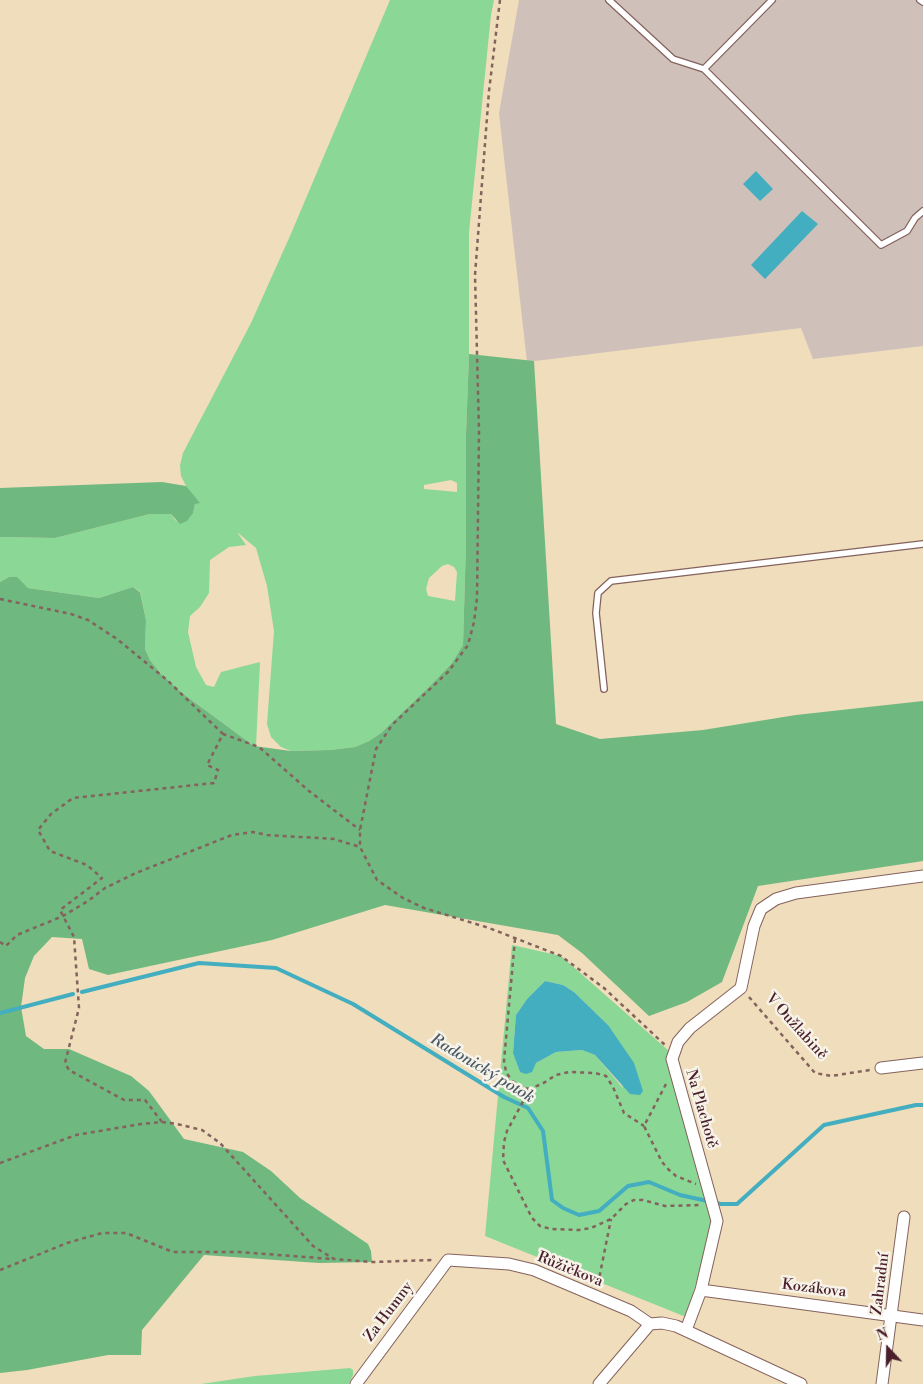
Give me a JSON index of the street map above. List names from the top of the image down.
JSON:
{
  "streets": {
    "street": [
      "Na Plachotě",
      "Růžičkova",
      "Zahradní",
      "Kozákova",
      "Za Humny"
    ],
    "path": ["V Oužlabině"]
  },
  "crossings": [
    ["V Oužlabině", "Na Plachotě"],
    ["Na Plachotě", "Růžičkova"],
    ["Na Plachotě", "Kozákova"],
    ["Růžičkova", "Za Humny"],
    ["Zahradní", "Kozákova"]
  ],
  "water": ["Radonický potok"],
  "north": "top"
}
